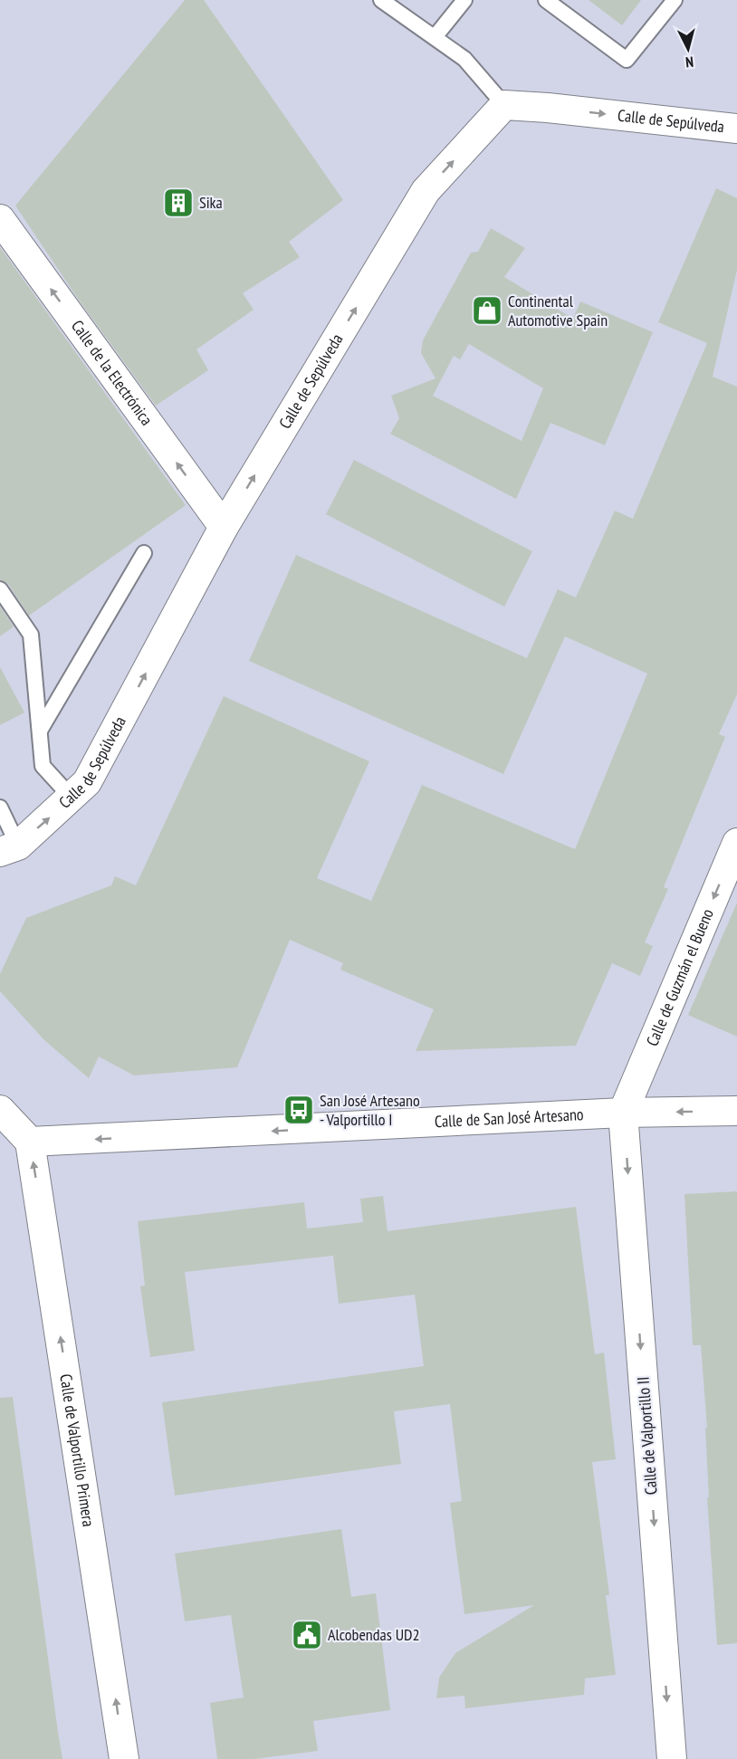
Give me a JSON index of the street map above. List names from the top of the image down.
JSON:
{
  "streets": {
    "street": [
      "Calle de Sepúlveda",
      "Calle de la Electrónica",
      "Calle de Guzmán el Bueno",
      "Calle de San José Artesano",
      "Calle de Valportillo II",
      "Calle de Valportillo Primera"
    ]
  },
  "crossings": [
    ["Calle de Sepúlveda", "Calle de la Electrónica"],
    ["Calle de Guzmán el Bueno", "Calle de San José Artesano"],
    ["Calle de Guzmán el Bueno", "Calle de Valportillo II"],
    ["Calle de San José Artesano", "Calle de Valportillo II"],
    ["Calle de San José Artesano", "Calle de Valportillo Primera"]
  ],
  "one_way": [
    "Calle de Sepúlveda",
    "Calle de la Electrónica",
    "Calle de Guzmán el Bueno",
    "Calle de San José Artesano",
    "Calle de Valportillo II",
    "Calle de Valportillo Primera"
  ],
  "places": {
    "building": ["Sika"],
    "shop": ["Continental Automotive Spain"],
    "bus stop": ["San José Artesano - Valportillo I"],
    "public building": ["Alcobendas UD2"]
  },
  "north": "bottom"
}
